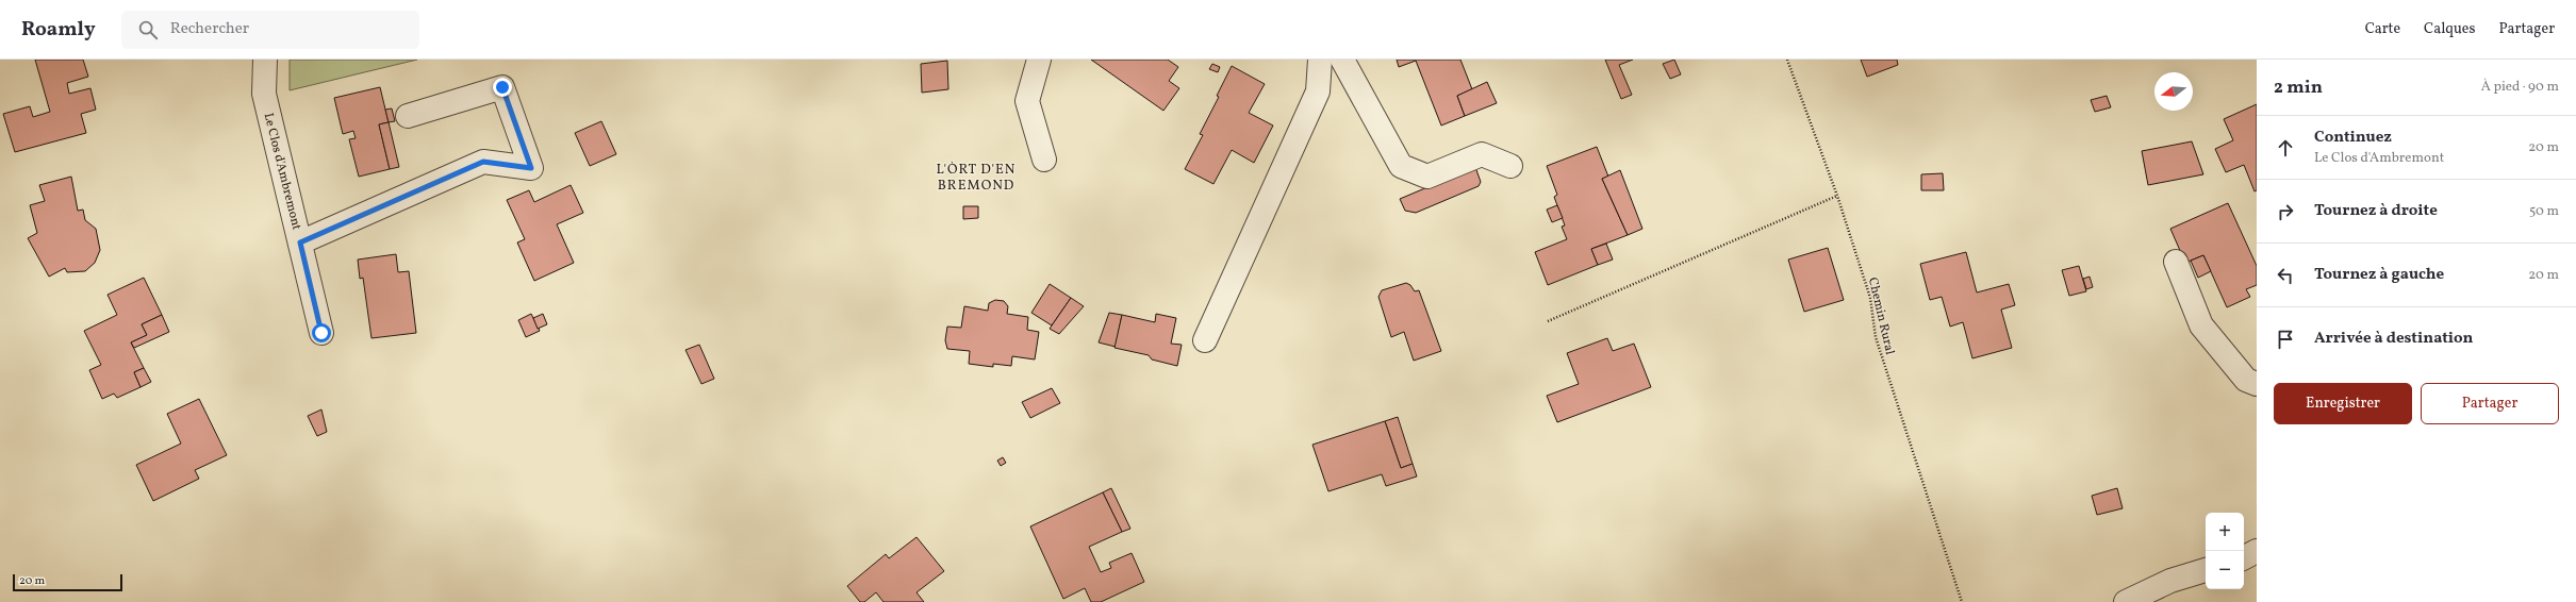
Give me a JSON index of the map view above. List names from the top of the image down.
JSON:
{
  "streets": {
    "street": ["Le Clos d'Ambremont"],
    "path": ["Chemin Rural"]
  },
  "districts": ["L'ÒRT D'EN BREMOND"],
  "scale_bar": "20 m",
  "north": "left",
  "page": {
    "header": "Roamly",
    "search": "Rechercher",
    "nav": ["Carte", "Calques", "Partager"],
    "heading": ["2 min", "À pied · 90 m"],
    "list": [
      ["Continuez", "Le Clos d'Ambremont", "20 m"],
      ["Tournez à droite", "50 m"],
      ["Tournez à gauche", "20 m"],
      "Arrivée à destination"
    ],
    "buttons": ["Enregistrer", "Partager"],
    "map_buttons": ["+", "−"],
    "scale": "20 m"
  }
}
